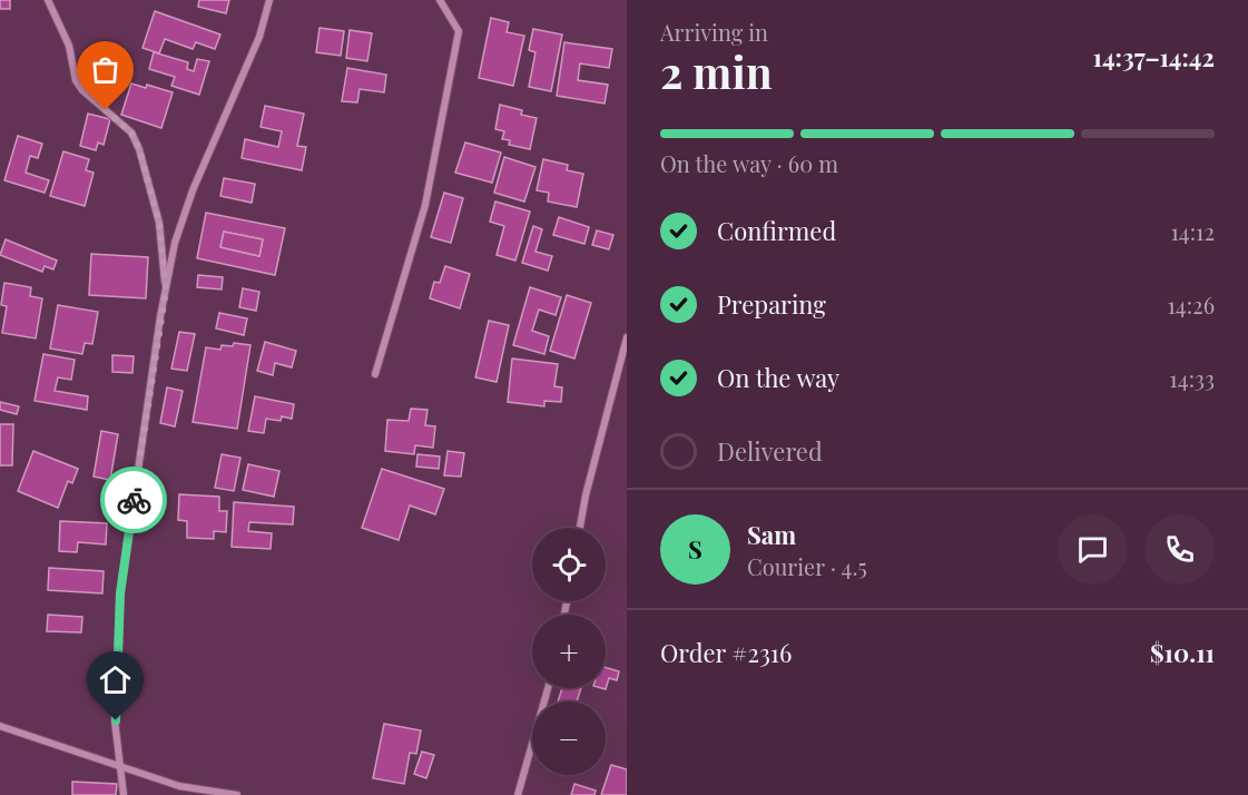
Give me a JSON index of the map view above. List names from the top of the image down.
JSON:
{
  "page": {
    "heading": ["2 min", "Arriving in", "14:37–14:42"],
    "panel": [
      "Sam",
      "Courier · 4.5",
      "Order #2316",
      "$10.11"
    ],
    "bar": "On the way · 60 m",
    "list": [
      ["Confirmed", "14:12"],
      ["Preparing", "14:26"],
      ["On the way", "14:33"],
      "Delivered"
    ],
    "round": "S",
    "map_buttons": ["+", "−"]
  }
}
